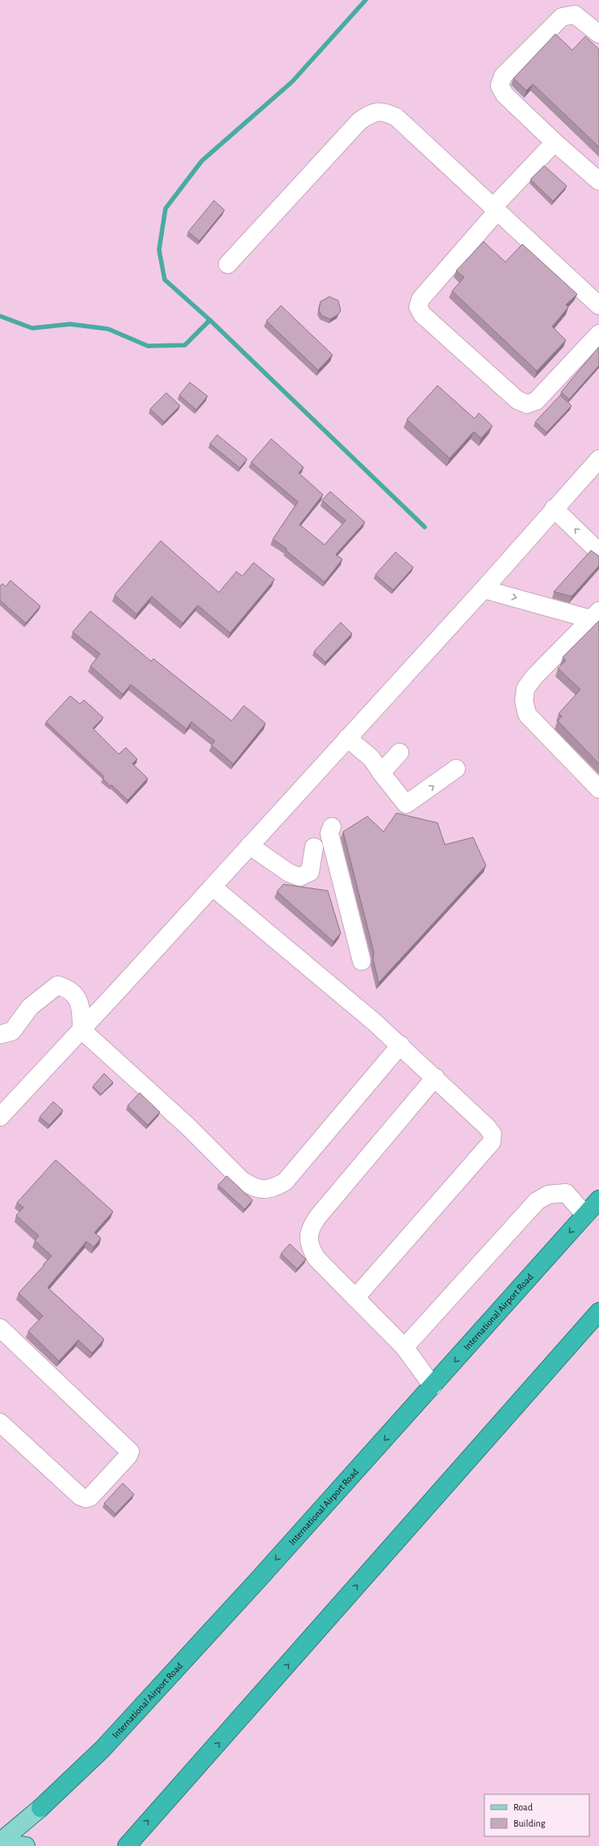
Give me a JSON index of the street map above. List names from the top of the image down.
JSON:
{
  "streets": {
    "highway": ["International Airport Road"]
  },
  "legend": ["Road", "Building"]
}
